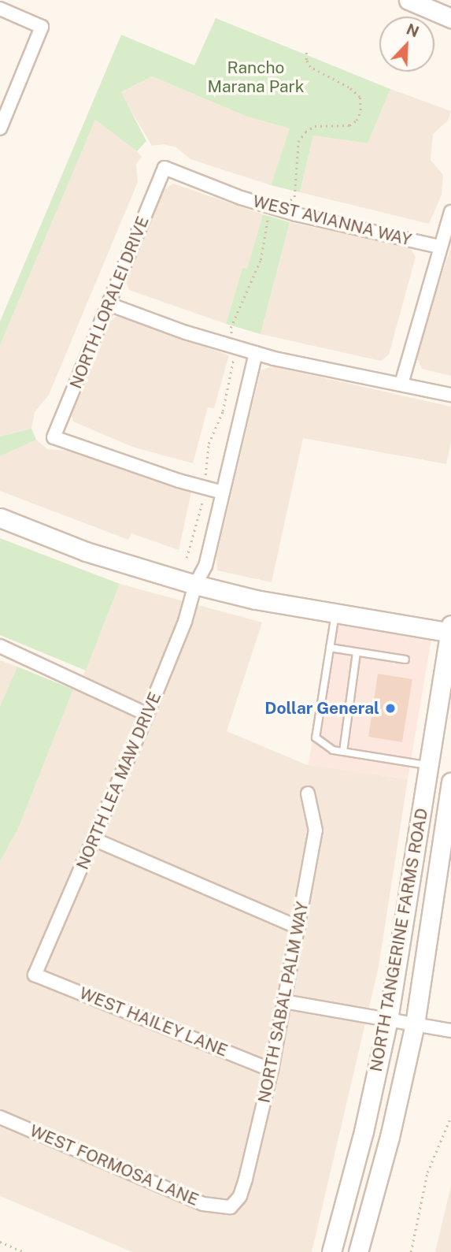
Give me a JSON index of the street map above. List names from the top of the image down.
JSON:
{
  "streets": {
    "street": [
      "WEST AVIANNA WAY",
      "NORTH LORALEI DRIVE",
      "NORTH LEA MAW DRIVE",
      "NORTH TANGERINE FARMS ROAD",
      "NORTH SABAL PALM WAY",
      "WEST HAILEY LANE",
      "WEST FORMOSA LANE"
    ]
  },
  "crossings": [
    ["WEST AVIANNA WAY", "NORTH LORALEI DRIVE"],
    ["NORTH LEA MAW DRIVE", "WEST HAILEY LANE"],
    ["NORTH SABAL PALM WAY", "WEST HAILEY LANE"],
    ["NORTH SABAL PALM WAY", "WEST FORMOSA LANE"]
  ],
  "parks": ["Rancho Marana Park"],
  "places": ["Dollar General"],
  "north": "top right"
}
